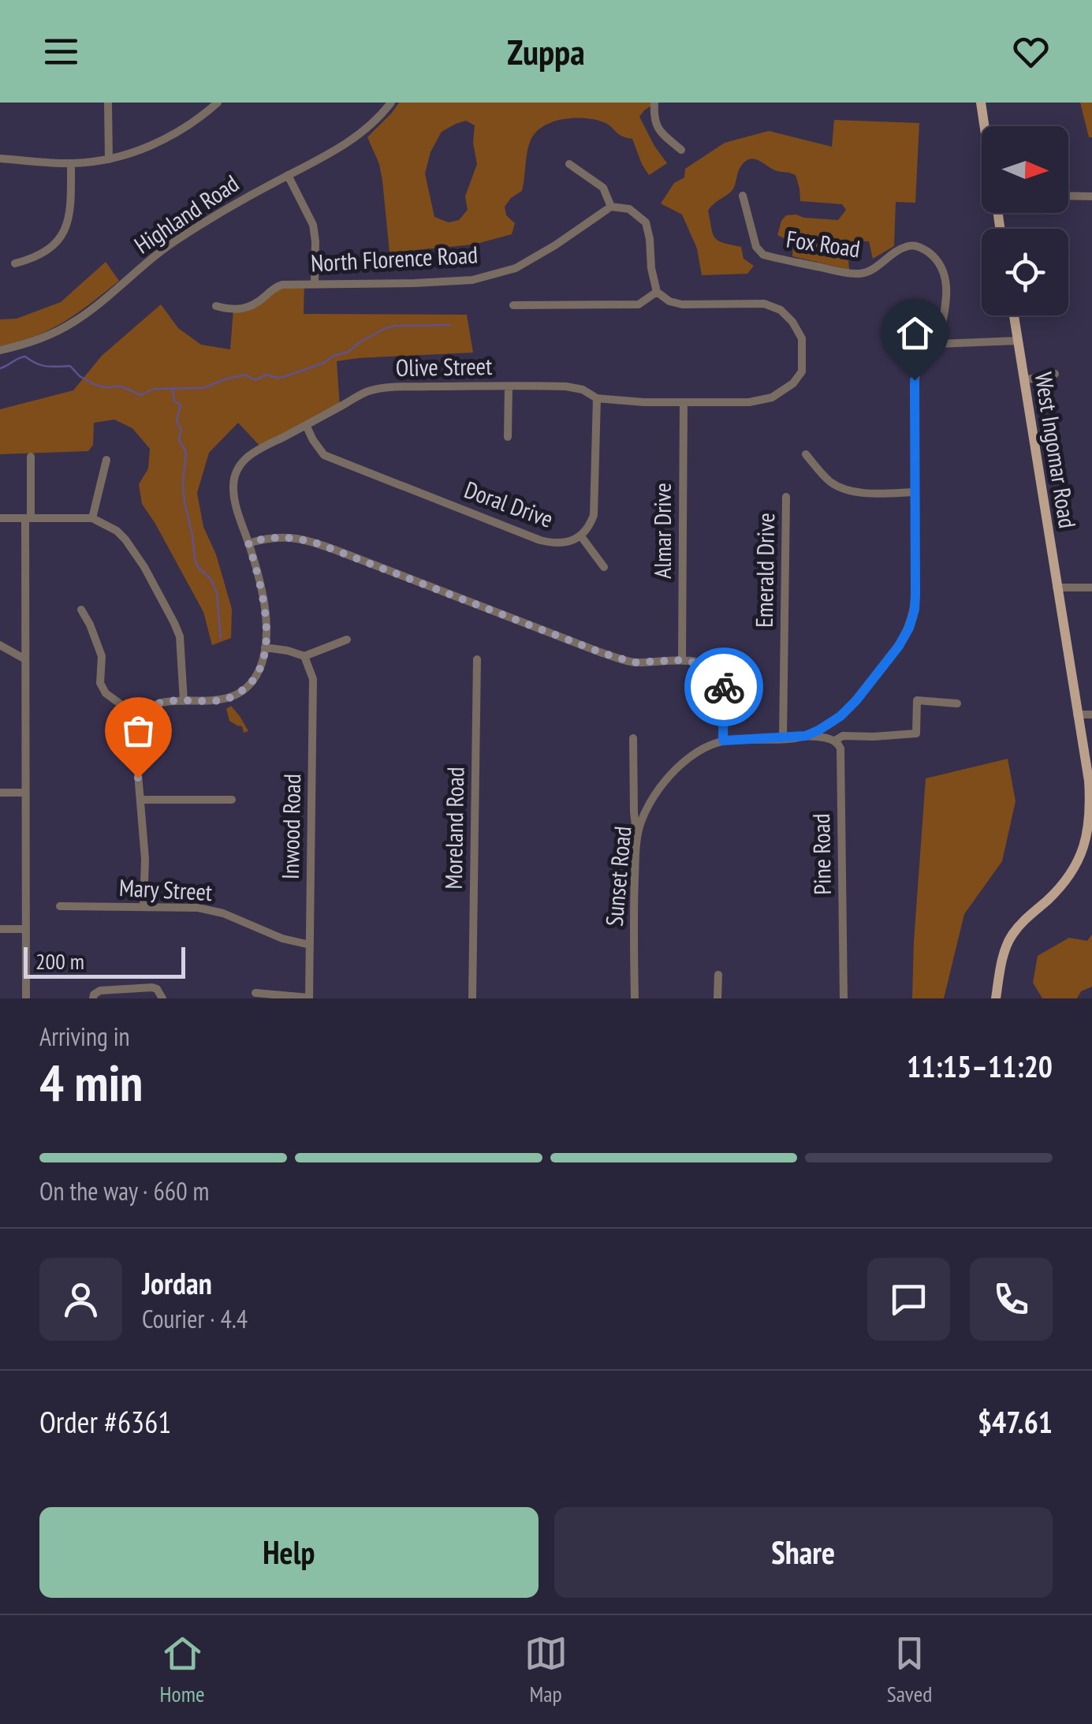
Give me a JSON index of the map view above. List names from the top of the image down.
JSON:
{
  "streets": {
    "main road": ["West Ingomar Road"],
    "street": [
      "Highland Road",
      "Fox Road",
      "North Florence Road",
      "Olive Street",
      "Doral Drive",
      "Almar Drive",
      "Emerald Drive",
      "Inwood Road",
      "Moreland Road",
      "Pine Road",
      "Sunset Road",
      "Mary Street"
    ]
  },
  "crossings": [
    ["Fox Road", "Sunset Road"],
    ["Olive Street", "Doral Drive"],
    ["Olive Street", "Almar Drive"],
    ["Emerald Drive", "Sunset Road"],
    ["Inwood Road", "Mary Street"]
  ],
  "scale_bar": "200 m",
  "north": "right",
  "page": {
    "header": "Zuppa",
    "scale": "200 m",
    "heading": ["4 min", "Arriving in", "11:15–11:20"],
    "panel": [
      "Jordan",
      "Courier · 4.4",
      "Order #6361",
      "$47.61"
    ],
    "bar": "On the way · 660 m",
    "buttons": ["Help", "Share"],
    "tabs": ["Home", "Map", "Saved"]
  }
}
